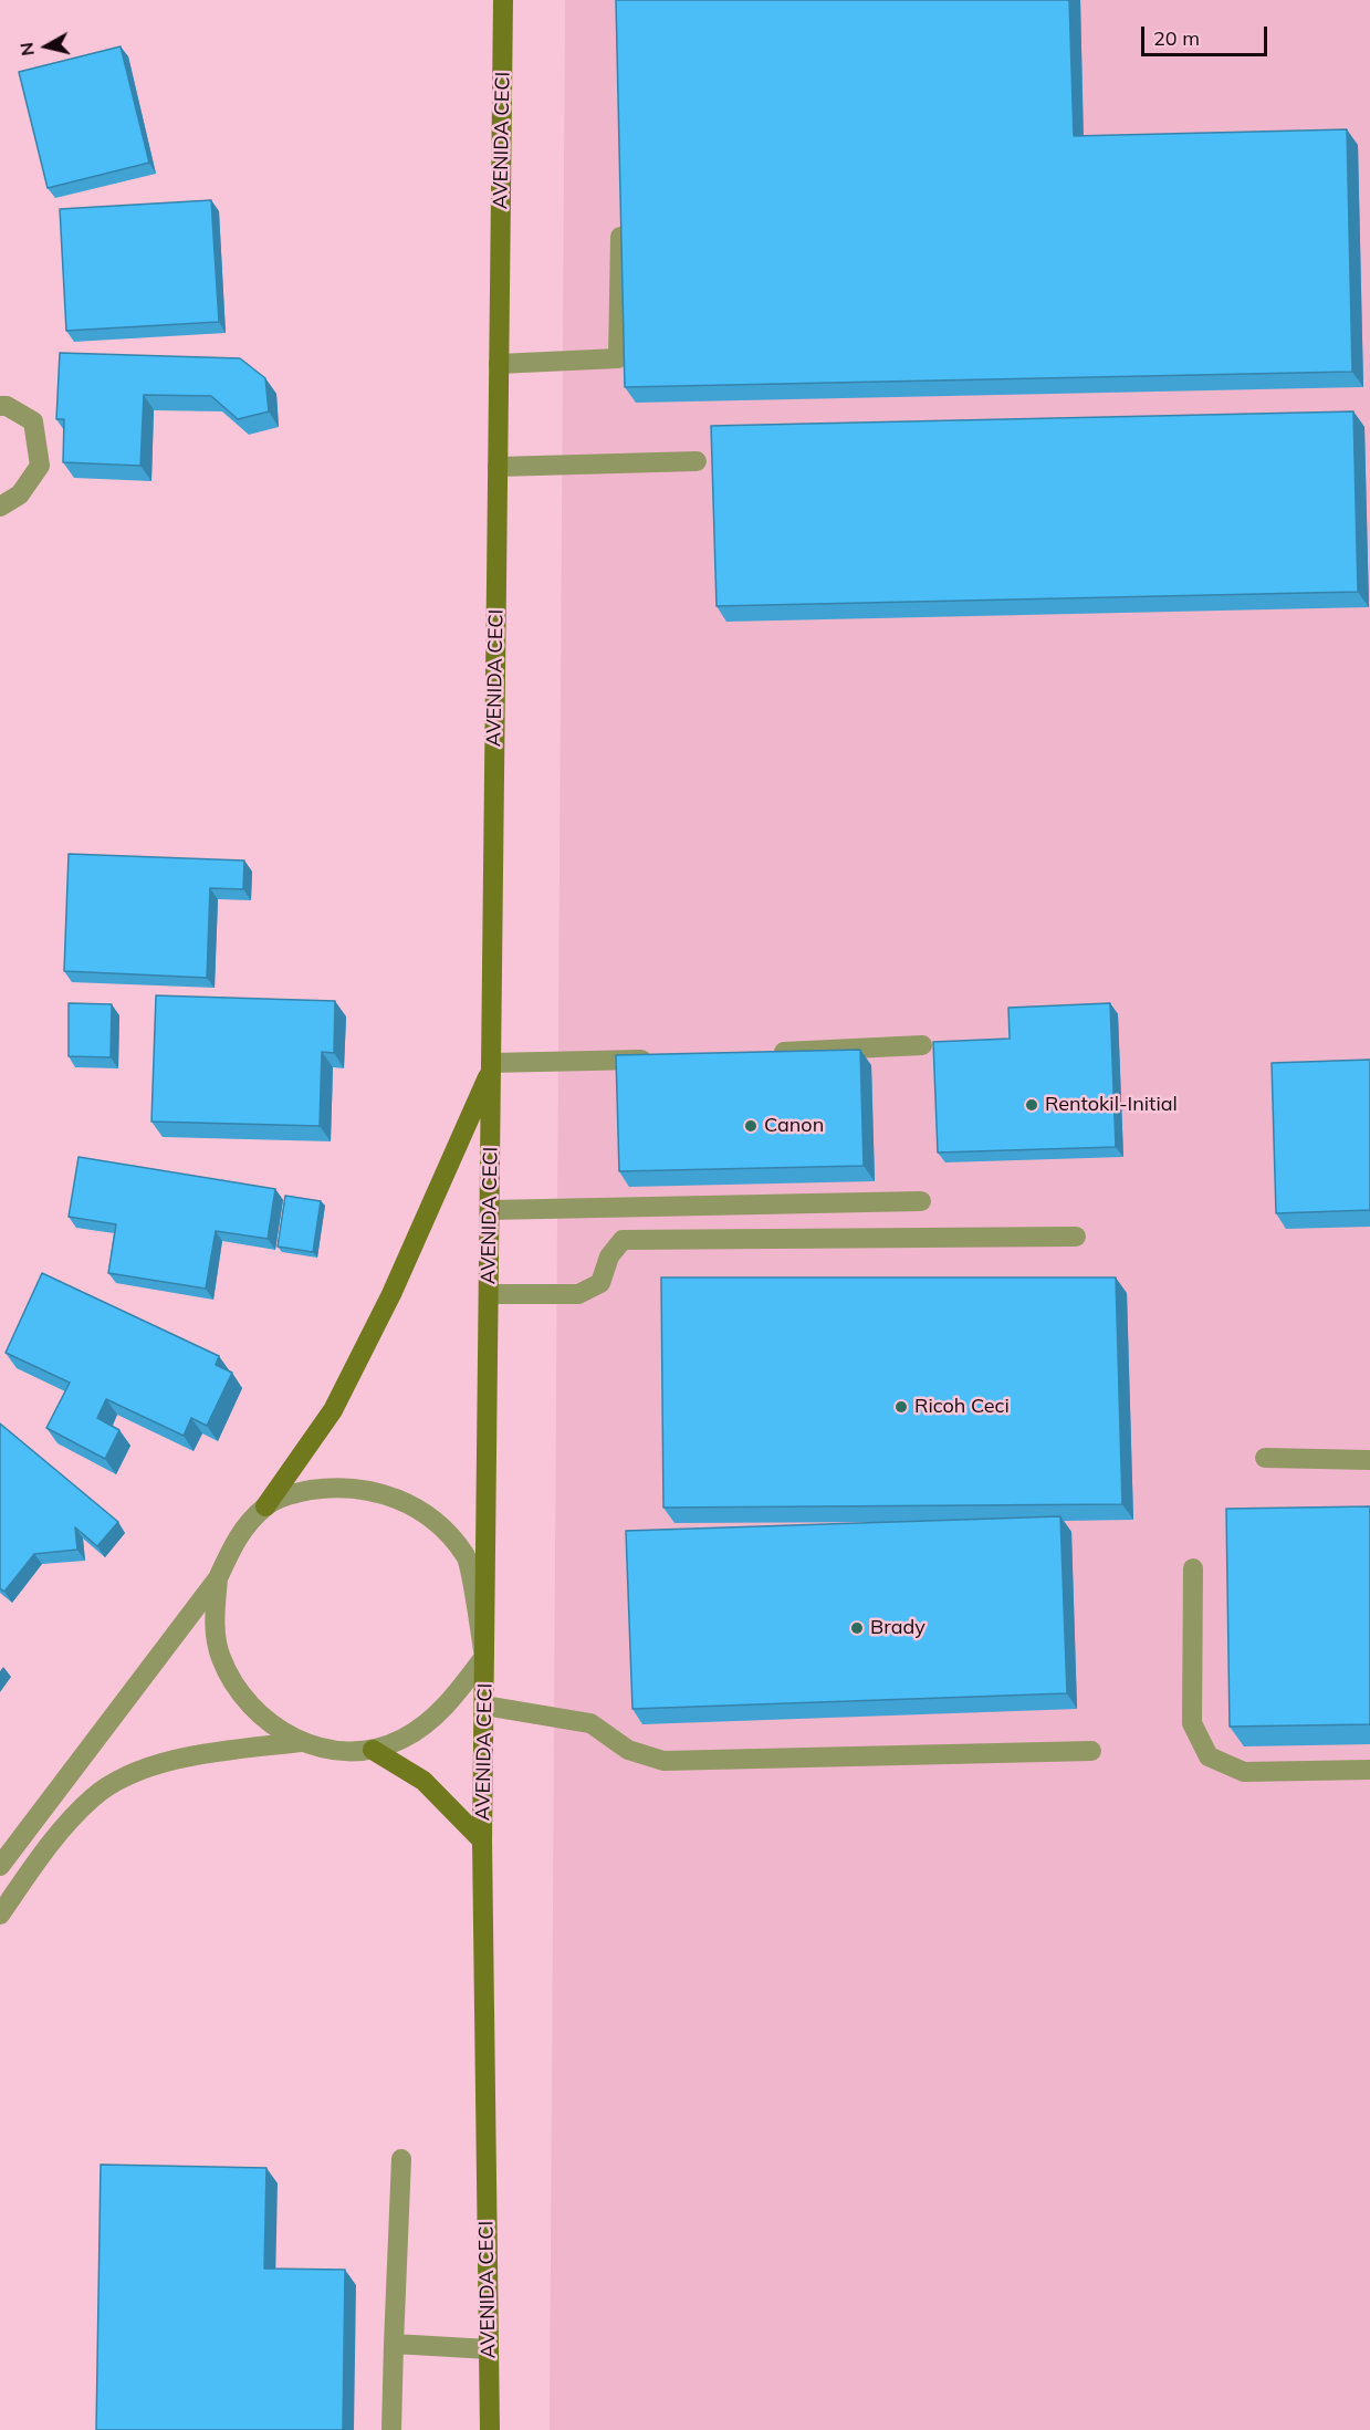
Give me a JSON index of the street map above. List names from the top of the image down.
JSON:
{
  "streets": {
    "main road": ["AVENIDA CECI"]
  },
  "places": [
    "Rentokil-Initial",
    "Canon",
    "Ricoh Ceci",
    "Brady"
  ],
  "scale_bar": "20 m",
  "north": "left"
}
